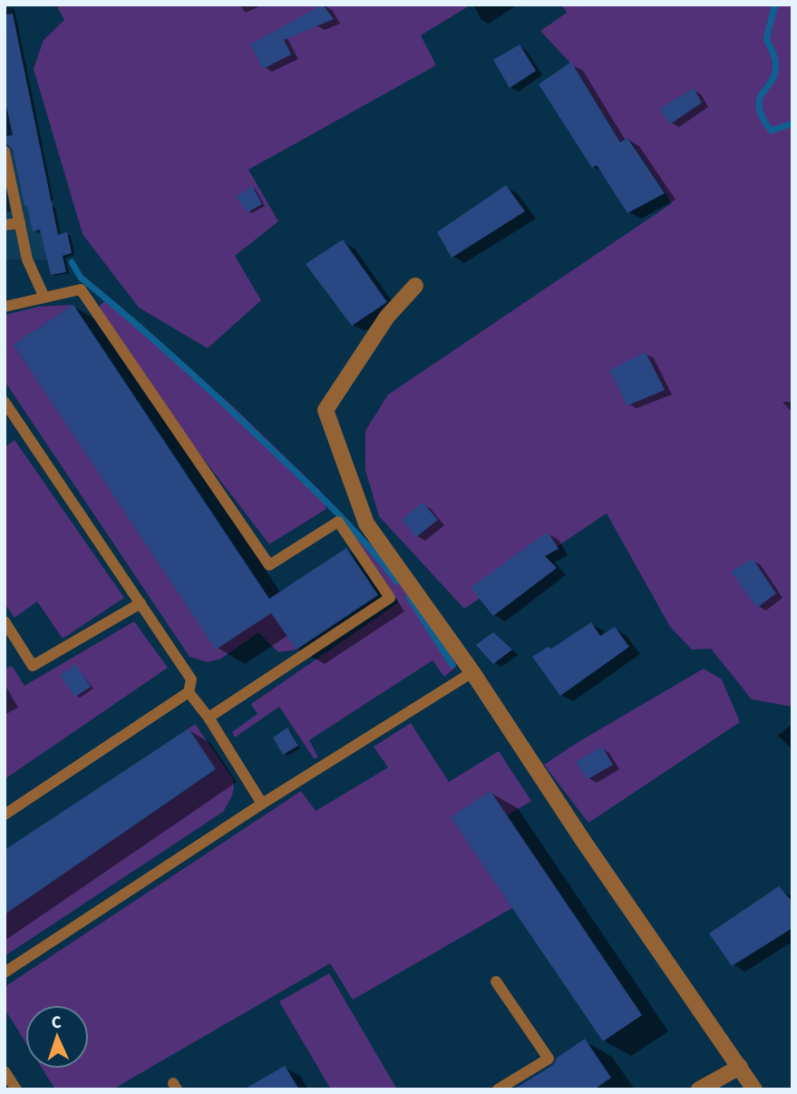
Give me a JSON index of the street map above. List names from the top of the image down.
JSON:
{
  "north": "top"
}
